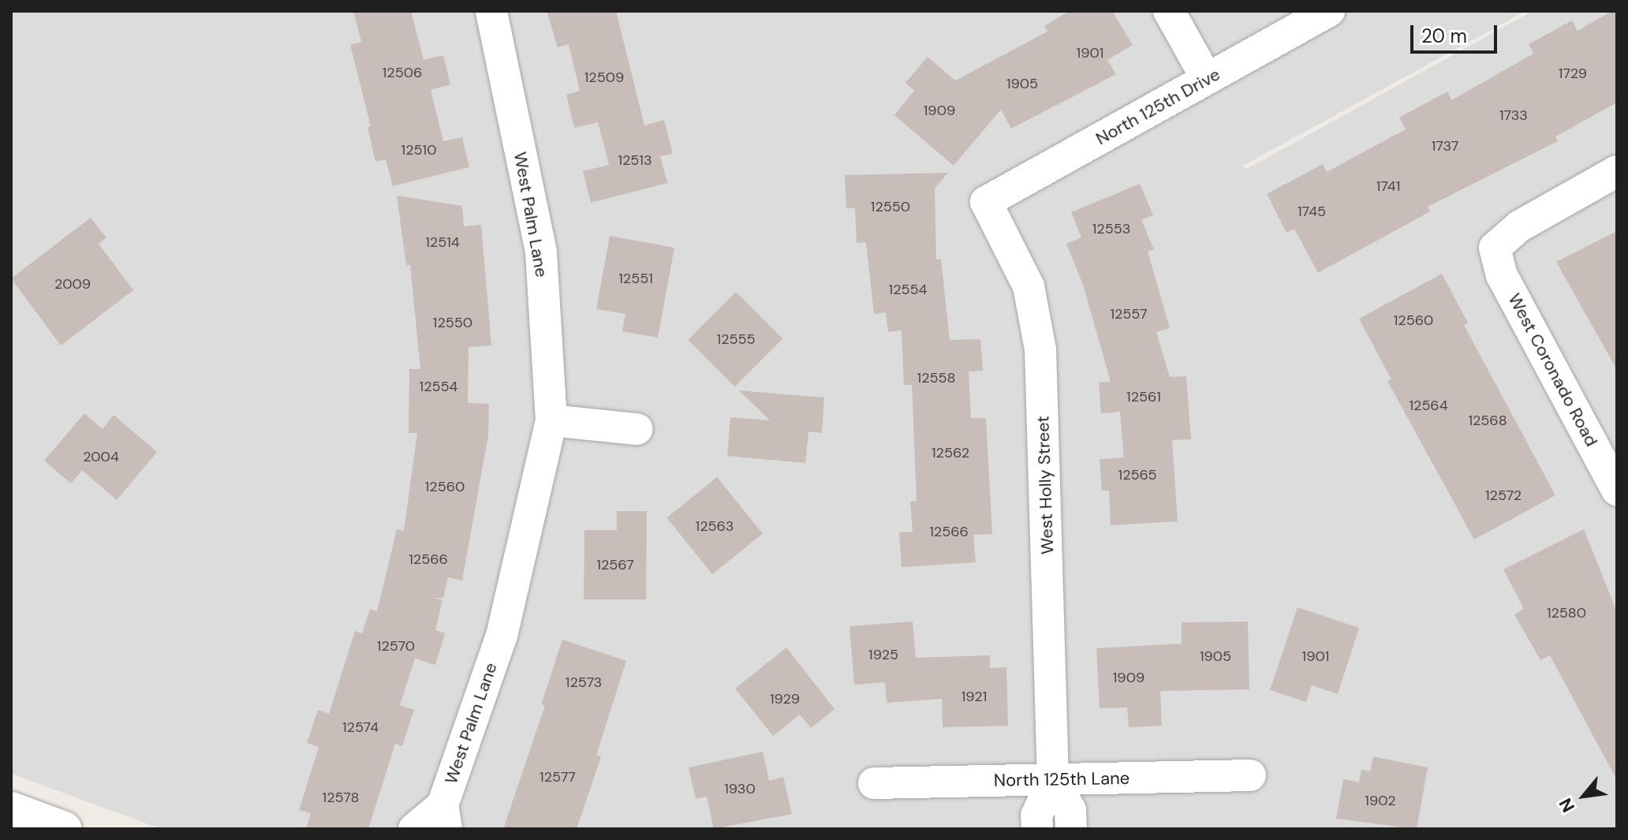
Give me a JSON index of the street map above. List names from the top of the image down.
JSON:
{
  "streets": {
    "street": [
      "North 125th Drive",
      "West Palm Lane",
      "West Coronado Road",
      "West Holly Street",
      "North 125th Lane"
    ]
  },
  "crossings": [
    ["North 125th Drive", "West Holly Street"],
    ["West Holly Street", "North 125th Lane"]
  ],
  "house_numbers": [
    "1901",
    "12506",
    "1729",
    "12509",
    "1905",
    "1909",
    "1733",
    "1737",
    "12510",
    "12513",
    "1741",
    "12550",
    "1745",
    "12553",
    "12514",
    "12551",
    "2009",
    "12554",
    "12557",
    "12560",
    "12550",
    "12555",
    "12558",
    "12554",
    "12561",
    "12564",
    "12568",
    "12562",
    "2004",
    "12565",
    "12560",
    "12572",
    "12563",
    "12566",
    "12566",
    "12567",
    "12580",
    "12570",
    "1925",
    "1905",
    "1901",
    "1909",
    "12573",
    "1921",
    "1929",
    "12574",
    "12577",
    "1930",
    "12578",
    "1902"
  ],
  "scale_bar": "20 m",
  "north": "bottom left"
}
